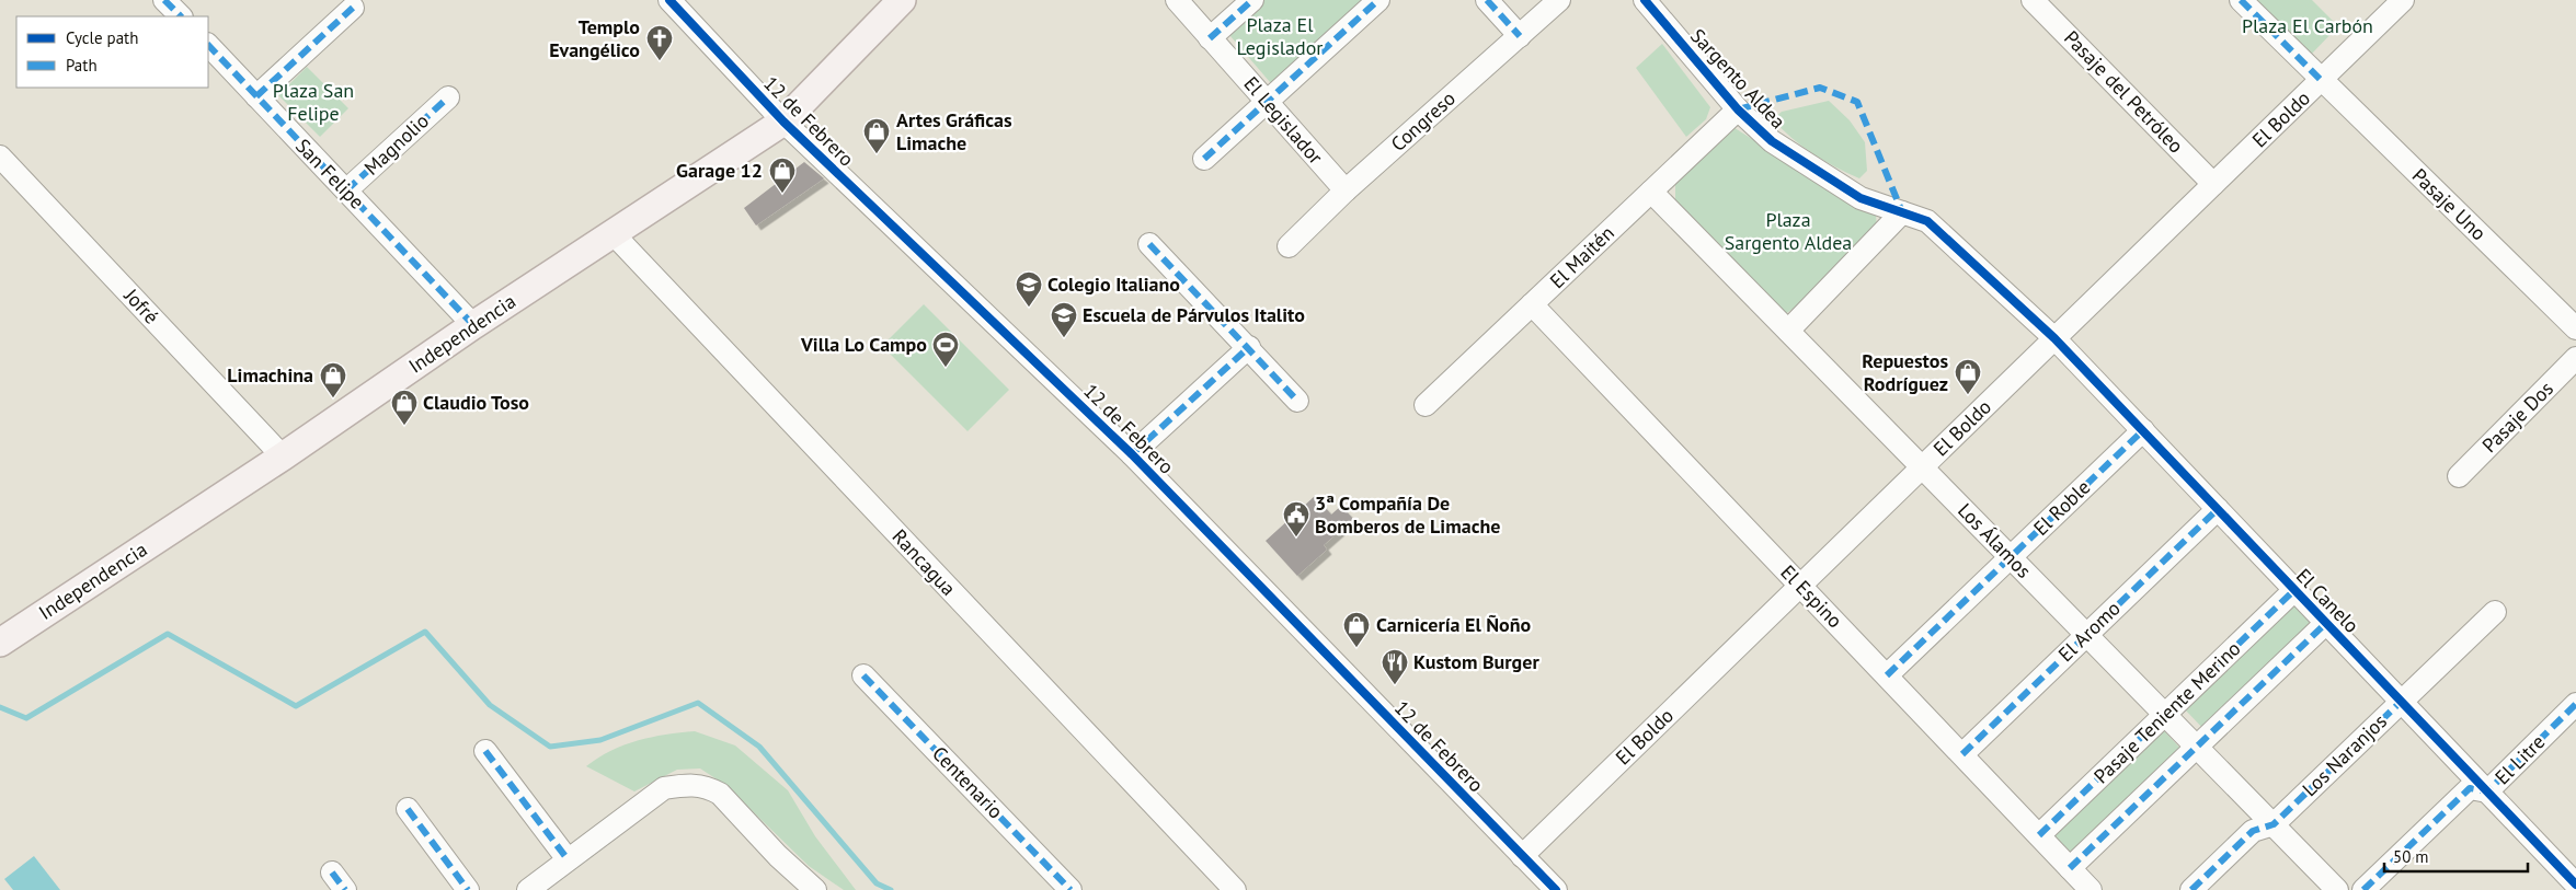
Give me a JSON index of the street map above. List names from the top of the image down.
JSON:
{
  "streets": {
    "main road": ["Independencia"],
    "street": [
      "Sargento Aldea",
      "Pasaje del Petróleo",
      "El Boldo",
      "El Legislador",
      "12 de Febrero",
      "Congreso",
      "Magnolio",
      "San Felipe",
      "Pasaje Uno",
      "El Maitén",
      "Jofré",
      "Pasaje Dos",
      "El Roble",
      "Los Álamos",
      "Rancagua",
      "El Espino",
      "El Canelo",
      "El Aromo",
      "Pasaje Teniente Merino",
      "Los Naranjos",
      "El Litre",
      "Centenario"
    ]
  },
  "crossings": [
    ["Sargento Aldea", "El Boldo"],
    ["Sargento Aldea", "El Maitén"],
    ["Sargento Aldea", "El Canelo"],
    ["Pasaje del Petróleo", "El Boldo"],
    ["El Boldo", "12 de Febrero"],
    ["El Boldo", "Pasaje Uno"],
    ["El Boldo", "Los Álamos"],
    ["El Boldo", "El Espino"],
    ["El Boldo", "El Canelo"],
    ["El Legislador", "Congreso"],
    ["12 de Febrero", "Independencia"],
    ["Magnolio", "San Felipe"],
    ["San Felipe", "Independencia"],
    ["El Maitén", "Los Álamos"],
    ["El Maitén", "El Espino"],
    ["Jofré", "Independencia"],
    ["Independencia", "Rancagua"],
    ["El Roble", "Los Álamos"],
    ["El Roble", "El Espino"],
    ["El Roble", "El Canelo"],
    ["Los Álamos", "El Aromo"],
    ["Los Álamos", "Pasaje Teniente Merino"],
    ["Los Álamos", "Los Naranjos"],
    ["El Espino", "El Aromo"],
    ["El Espino", "Pasaje Teniente Merino"],
    ["El Canelo", "El Aromo"],
    ["El Canelo", "Pasaje Teniente Merino"],
    ["El Canelo", "Los Naranjos"],
    ["El Canelo", "El Litre"]
  ],
  "parks": [
    "Plaza El Legislador",
    "Plaza El Carbón",
    "Plaza San Felipe",
    "Plaza Sargento Aldea"
  ],
  "places": {
    "church": ["Templo Evangélico"],
    "shop": [
      "Artes Gráficas Limache",
      "Garage 12",
      "Repuestos Rodríguez",
      "Limachina",
      "Claudio Toso",
      "Carnicería El Ñoño"
    ],
    "school or university": ["Colegio Italiano", "Escuela de Párvulos Italito"],
    "sports": ["Villa Lo Campo"],
    "public building": ["3ª Compañía De Bomberos de Limache"],
    "restaurant": ["Kustom Burger"]
  },
  "legend": ["Cycle path", "Path"],
  "scale_bar": "50 m"
}
